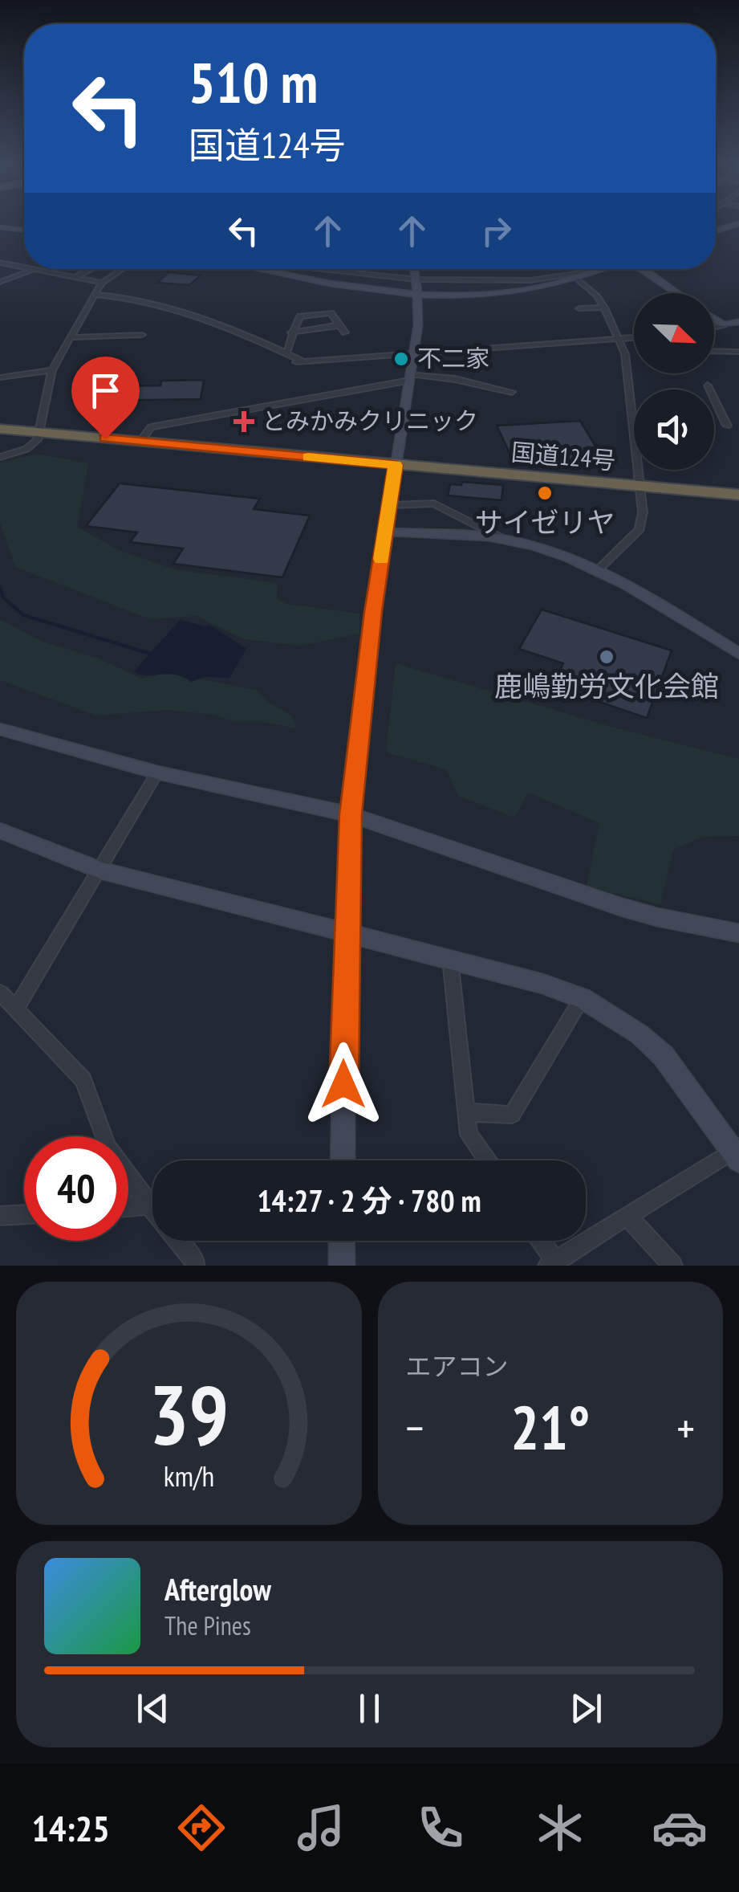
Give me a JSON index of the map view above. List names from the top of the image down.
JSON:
{
  "streets": {
    "highway": ["国道124号"]
  },
  "places": {
    "other": ["不二家", "サイゼリヤ", "鹿嶋勤労文化会館"],
    "health": ["とみかみクリニック"]
  },
  "north": "bottom right",
  "page": {
    "turn": ["510 m", "国道124号"],
    "limit": "40",
    "trip": "14:27 · 2 分 · 780 m",
    "tile": "エアコン",
    "heat": ["−", "21°", "+"],
    "song": ["Afterglow", "The Pines"],
    "tabs": "14:25",
    "gauge": ["39", "km/h"]
  }
}
